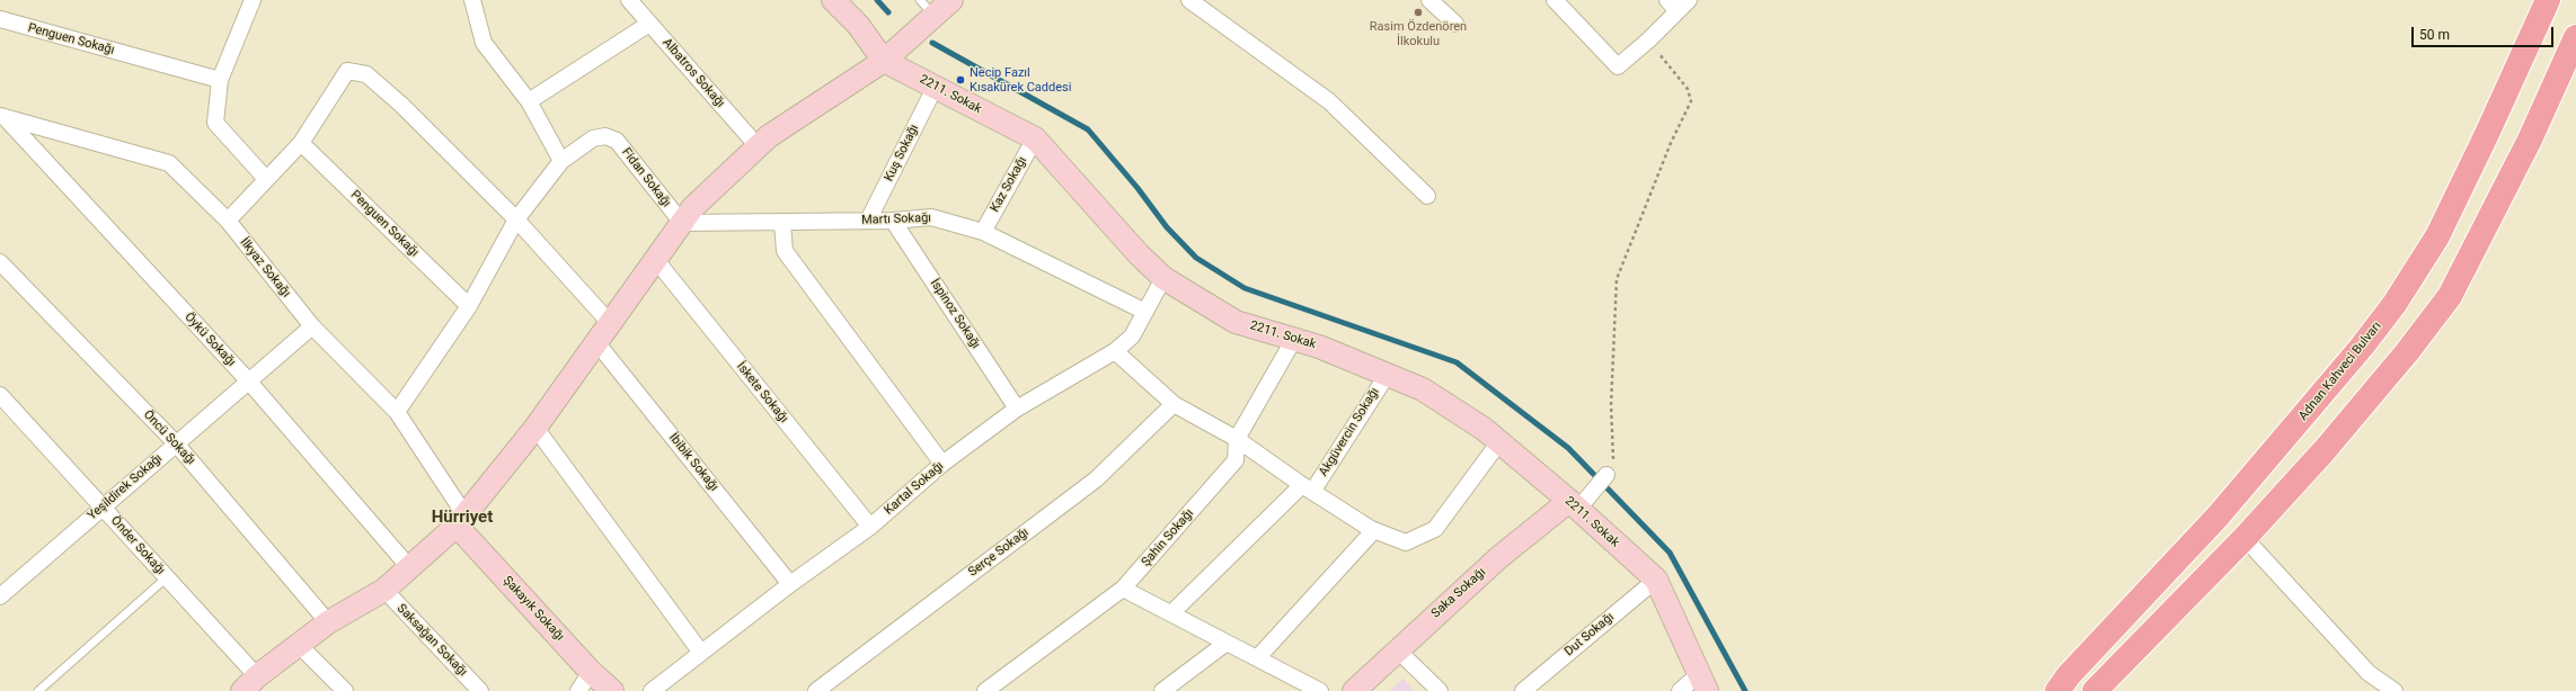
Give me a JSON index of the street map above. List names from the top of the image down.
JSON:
{
  "streets": {
    "main road": ["Adnan Kahveci Bulvarı"],
    "street": [
      "Penguen Sokağı",
      "Albatros Sokağı",
      "2211. Sokak",
      "Kuş Sokağı",
      "Fidan Sokağı",
      "Kaz Sokağı",
      "Martı Sokağı",
      "İlkyaz Sokağı",
      "İspinoz Sokağı",
      "Öykü Sokağı",
      "İskete Sokağı",
      "Akgüvercin Sokağı",
      "Öncü Sokağı",
      "İbibik Sokağı",
      "Yeşildirek Sokağı",
      "Kartal Sokağı",
      "Şahin Sokağı",
      "Önder Sokağı",
      "Serçe Sokağı",
      "Saka Sokağı",
      "Şakayık Sokağı",
      "Dut Sokağı",
      "Saksağan Sokağı"
    ]
  },
  "crossings": [
    ["Penguen Sokağı", "Fidan Sokağı"],
    ["2211. Sokak", "Kuş Sokağı"],
    ["2211. Sokak", "Kaz Sokağı"],
    ["2211. Sokak", "Akgüvercin Sokağı"],
    ["2211. Sokak", "Kartal Sokağı"],
    ["2211. Sokak", "Şahin Sokağı"],
    ["2211. Sokak", "Saka Sokağı"],
    ["2211. Sokak", "Dut Sokağı"],
    ["Kuş Sokağı", "Martı Sokağı"],
    ["Fidan Sokağı", "Martı Sokağı"],
    ["Fidan Sokağı", "İlkyaz Sokağı"],
    ["Kaz Sokağı", "Martı Sokağı"],
    ["Martı Sokağı", "İspinoz Sokağı"],
    ["Martı Sokağı", "Kartal Sokağı"],
    ["İlkyaz Sokağı", "Öykü Sokağı"],
    ["İlkyaz Sokağı", "Yeşildirek Sokağı"],
    ["İlkyaz Sokağı", "Şakayık Sokağı"],
    ["İspinoz Sokağı", "Kartal Sokağı"],
    ["Öykü Sokağı", "Yeşildirek Sokağı"],
    ["İskete Sokağı", "Kartal Sokağı"],
    ["Öncü Sokağı", "Yeşildirek Sokağı"],
    ["İbibik Sokağı", "Kartal Sokağı"],
    ["Yeşildirek Sokağı", "Önder Sokağı"]
  ],
  "districts": ["Hürriyet"],
  "places": ["Rasim Özdenören İlkokulu", "Necip Fazıl Kısakürek Caddesi"],
  "scale_bar": "50 m"
}
